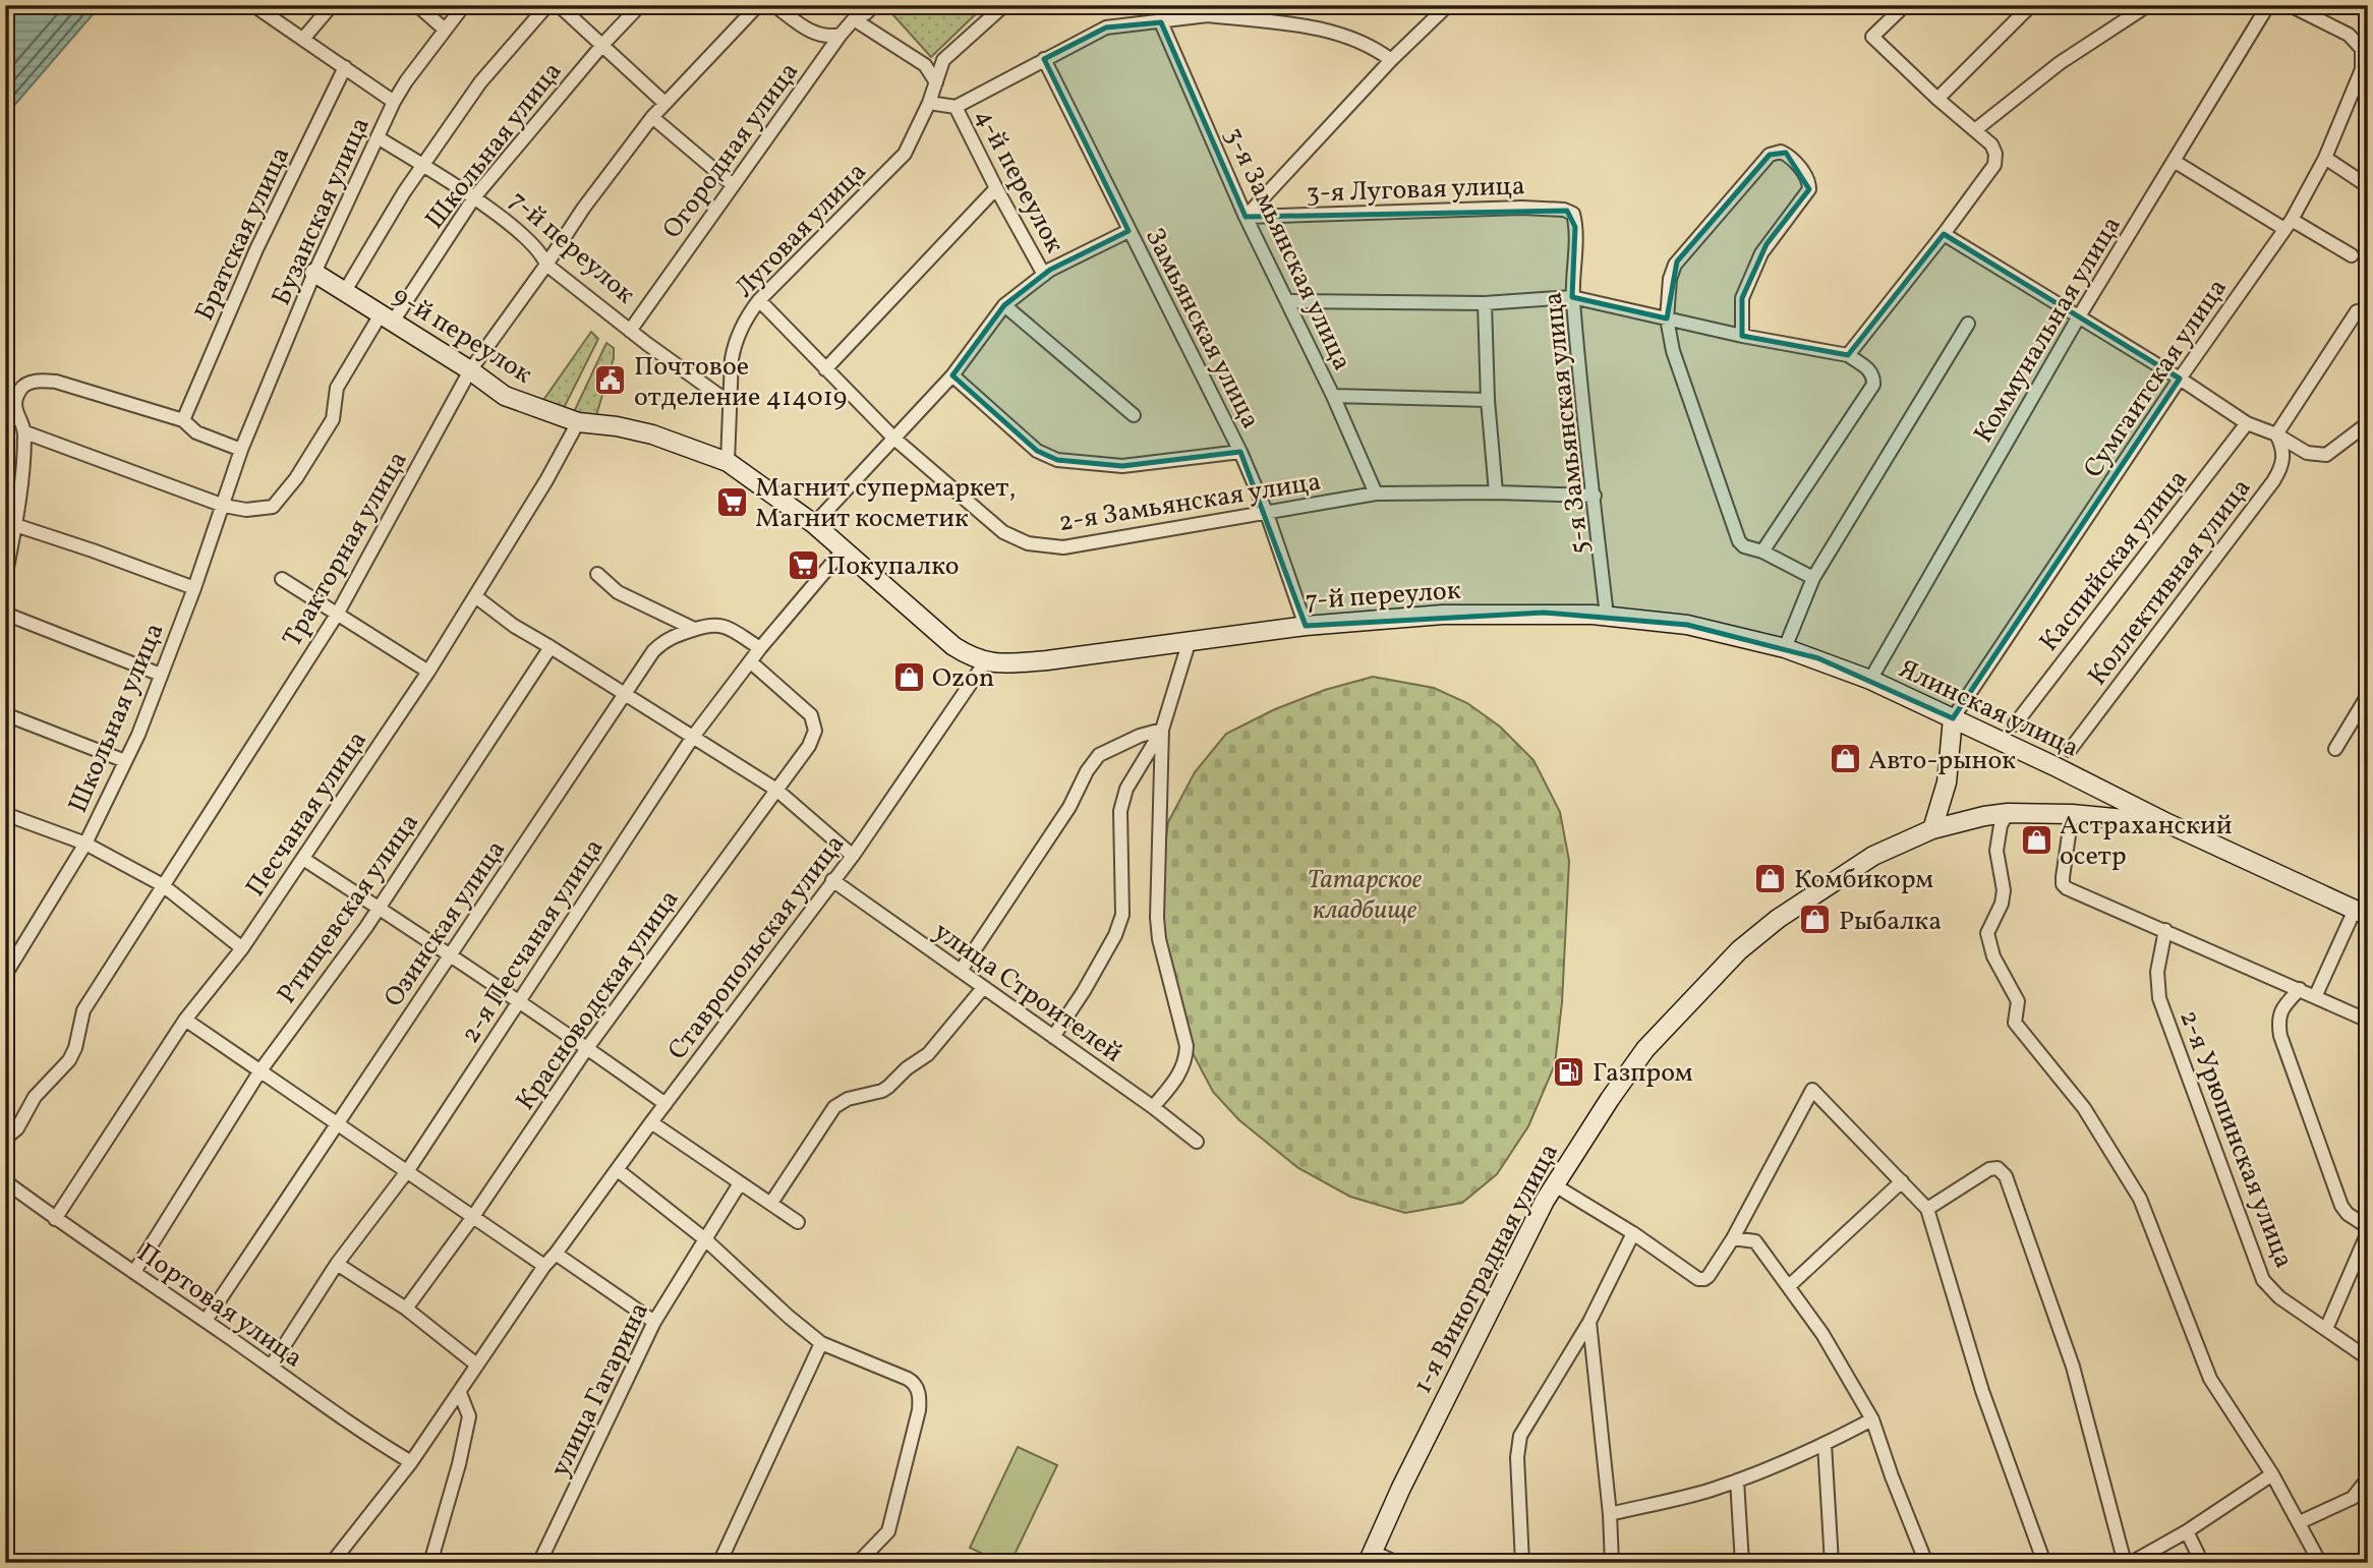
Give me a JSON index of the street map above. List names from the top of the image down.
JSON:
{
  "streets": {
    "street": [
      "Школьная улица",
      "Огородная улица",
      "4-й переулок",
      "3-я Луговая улица",
      "Бузанская улица",
      "Луговая улица",
      "Братская улица",
      "7-й переулок",
      "3-я Замьянская улица",
      "Замьянская улица",
      "Коммунальная улица",
      "9-й переулок",
      "Сумгаитская улица",
      "5-я Замьянская улица",
      "2-я Замьянская улица",
      "Тракторная улица",
      "Каспийская улица",
      "Коллективная улица",
      "Ялинская улица",
      "Песчаная улица",
      "Ртищевская улица",
      "Озинская улица",
      "2-я Песчаная улица",
      "Ставропольская улица",
      "улица Строителей",
      "Красноводская улица",
      "2-я Урюпинская улица",
      "1-я Виноградная улица",
      "Портовая улица",
      "улица Гагарина"
    ]
  },
  "crossings": [
    ["Школьная улица", "Бузанская улица"],
    ["Школьная улица", "7-й переулок"],
    ["Школьная улица", "9-й переулок"],
    ["Огородная улица", "7-й переулок"],
    ["3-я Луговая улица", "3-я Замьянская улица"],
    ["3-я Луговая улица", "5-я Замьянская улица"],
    ["Бузанская улица", "7-й переулок"],
    ["Бузанская улица", "9-й переулок"],
    ["Луговая улица", "7-й переулок"],
    ["Луговая улица", "9-й переулок"],
    ["Луговая улица", "2-я Замьянская улица"],
    ["7-й переулок", "Замьянская улица"],
    ["7-й переулок", "9-й переулок"],
    ["7-й переулок", "5-я Замьянская улица"],
    ["7-й переулок", "Тракторная улица"],
    ["7-й переулок", "Ялинская улица"],
    ["7-й переулок", "Ставропольская улица"],
    ["3-я Замьянская улица", "2-я Замьянская улица"],
    ["Замьянская улица", "2-я Замьянская улица"],
    ["Коммунальная улица", "Ялинская улица"],
    ["9-й переулок", "Тракторная улица"],
    ["9-й переулок", "Песчаная улица"],
    ["9-й переулок", "2-я Песчаная улица"],
    ["9-й переулок", "Ставропольская улица"],
    ["Сумгаитская улица", "Ялинская улица"],
    ["5-я Замьянская улица", "2-я Замьянская улица"],
    ["Ялинская улица", "1-я Виноградная улица"],
    ["Песчаная улица", "Портовая улица"],
    ["Ртищевская улица", "Портовая улица"],
    ["Озинская улица", "2-я Песчаная улица"],
    ["Озинская улица", "Портовая улица"],
    ["2-я Песчаная улица", "Красноводская улица"],
    ["2-я Песчаная улица", "Портовая улица"],
    ["Ставропольская улица", "улица Строителей"],
    ["Ставропольская улица", "Портовая улица"]
  ],
  "parks": ["Татарское кладбище"],
  "places": {
    "public building": ["Почтовое отделение 414019"],
    "supermarket": ["Магнит супермаркет, Магнит косметик", "Покупалко"],
    "shop": [
      "Ozon",
      "Авто-рынок",
      "Астраханский осетр",
      "Комбикорм",
      "Рыбалка"
    ],
    "fuel station": ["Газпром"]
  }
}
